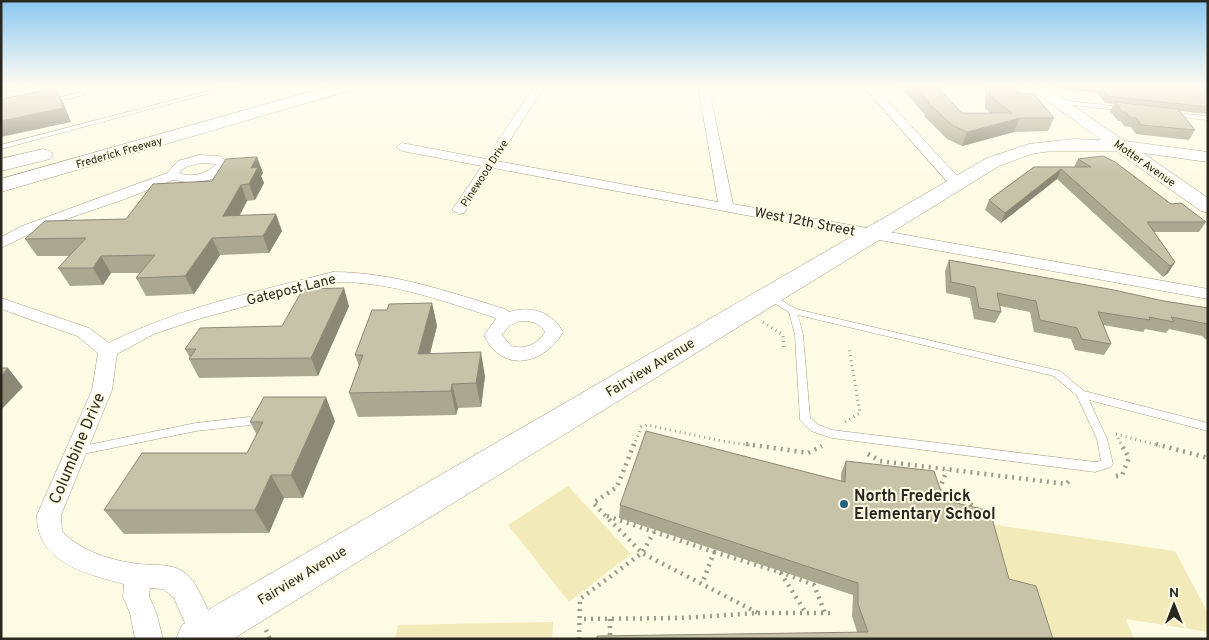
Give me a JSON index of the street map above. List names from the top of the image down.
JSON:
{
  "streets": {
    "highway": ["Frederick Freeway"],
    "street": [
      "Motter Avenue",
      "Pinewood Drive",
      "West 12th Street",
      "Gatepost Lane",
      "Fairview Avenue",
      "Columbine Drive"
    ]
  },
  "crossings": [
    ["Motter Avenue", "Fairview Avenue"],
    ["Pinewood Drive", "West 12th Street"],
    ["West 12th Street", "Fairview Avenue"],
    ["Gatepost Lane", "Columbine Drive"],
    ["Fairview Avenue", "Columbine Drive"]
  ],
  "places": ["North Frederick Elementary School"],
  "north": "top"
}
